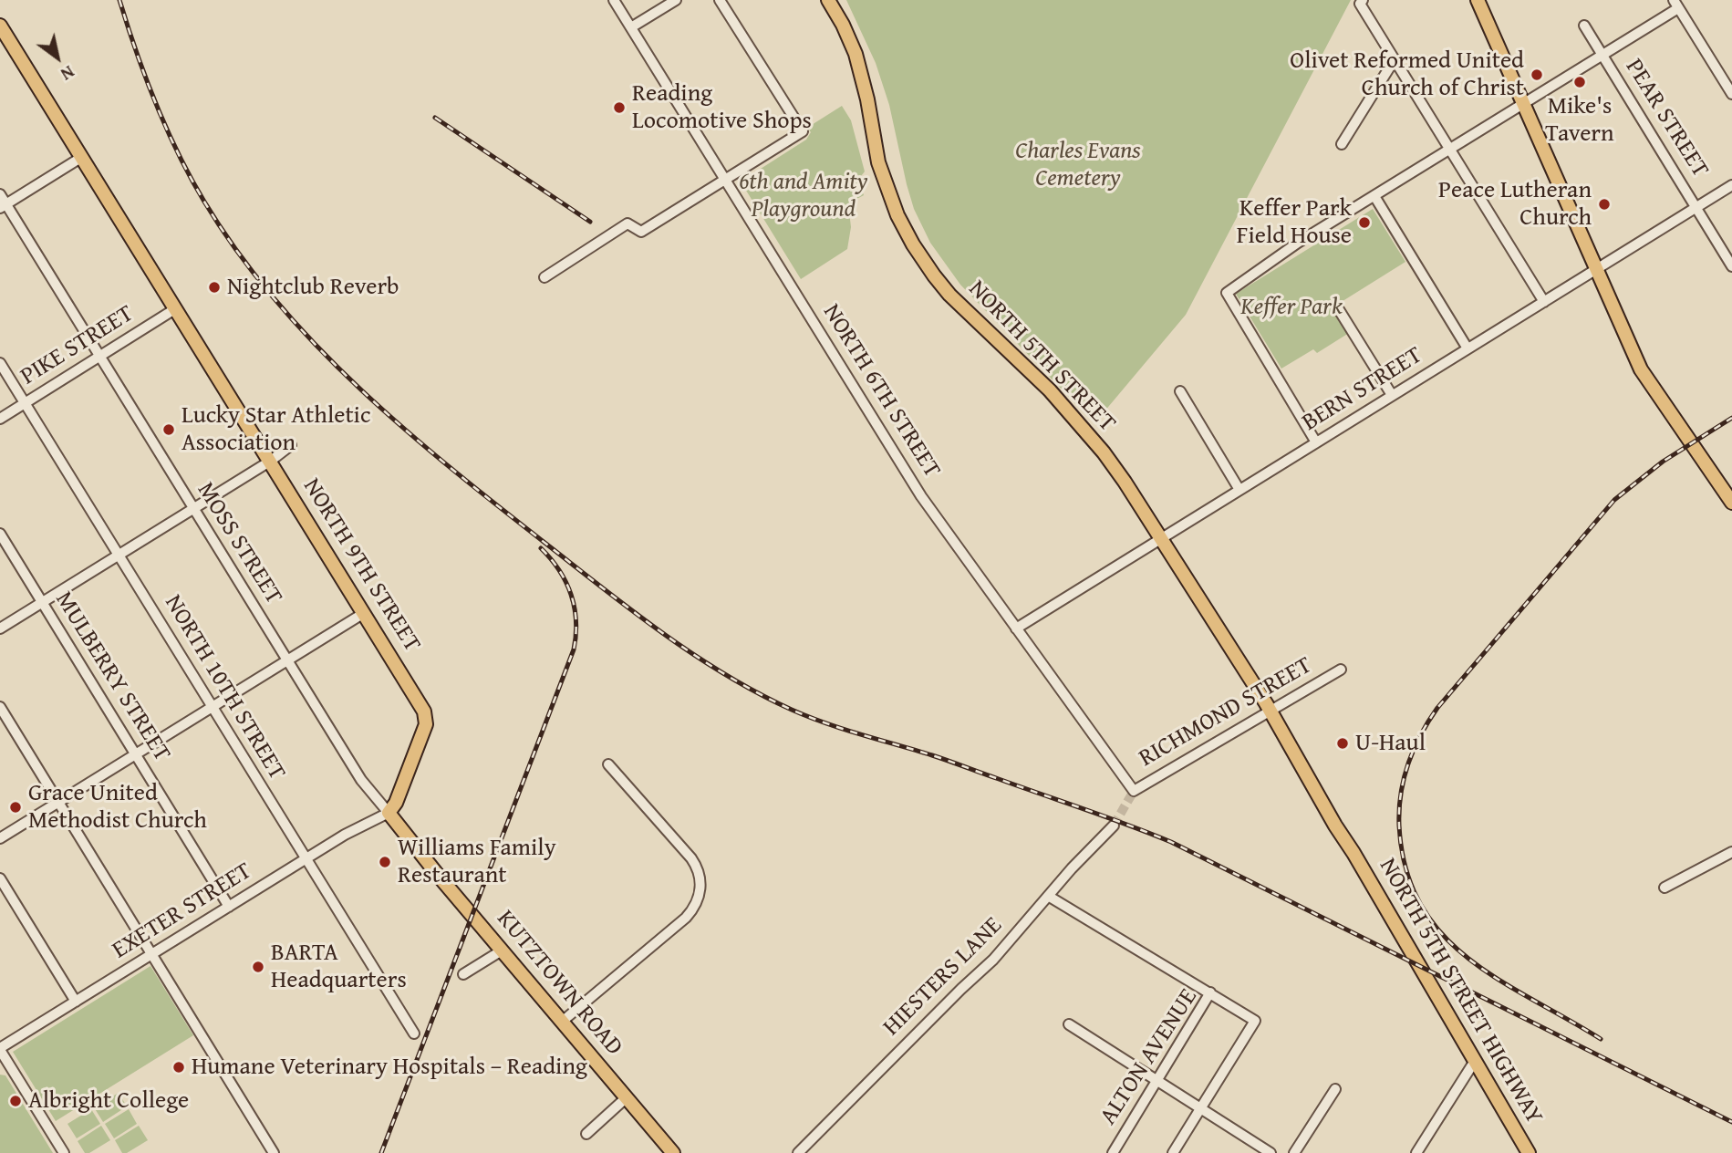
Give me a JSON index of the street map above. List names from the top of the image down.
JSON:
{
  "streets": {
    "main road": [
      "NORTH 5TH STREET",
      "NORTH 9TH STREET",
      "KUTZTOWN ROAD",
      "NORTH 5TH STREET HIGHWAY"
    ],
    "street": [
      "PEAR STREET",
      "PIKE STREET",
      "BERN STREET",
      "NORTH 6TH STREET",
      "MOSS STREET",
      "MULBERRY STREET",
      "NORTH 10TH STREET",
      "RICHMOND STREET",
      "EXETER STREET",
      "HIESTERS LANE",
      "ALTON AVENUE"
    ]
  },
  "crossings": [
    ["PEAR STREET", "BERN STREET"],
    ["PIKE STREET", "MOSS STREET"],
    ["PIKE STREET", "NORTH 9TH STREET"],
    ["PIKE STREET", "NORTH 10TH STREET"],
    ["NORTH 5TH STREET", "BERN STREET"],
    ["NORTH 5TH STREET", "RICHMOND STREET"],
    ["NORTH 5TH STREET", "NORTH 5TH STREET HIGHWAY"],
    ["BERN STREET", "NORTH 6TH STREET"],
    ["NORTH 6TH STREET", "RICHMOND STREET"],
    ["MOSS STREET", "NORTH 9TH STREET"],
    ["MOSS STREET", "EXETER STREET"],
    ["MOSS STREET", "KUTZTOWN ROAD"],
    ["NORTH 9TH STREET", "EXETER STREET"],
    ["NORTH 9TH STREET", "KUTZTOWN ROAD"],
    ["MULBERRY STREET", "EXETER STREET"],
    ["NORTH 10TH STREET", "EXETER STREET"],
    ["EXETER STREET", "KUTZTOWN ROAD"]
  ],
  "parks": ["Charles Evans Cemetery", "6th and Amity Playground", "Keffer Park"],
  "places": [
    "Olivet Reformed United Church of Christ",
    "Mike's Tavern",
    "Reading Locomotive Shops",
    "Peace Lutheran Church",
    "Keffer Park Field House",
    "Nightclub Reverb",
    "Lucky Star Athletic Association",
    "U-Haul",
    "Grace United Methodist Church",
    "Williams Family Restaurant",
    "BARTA Headquarters",
    "Humane Veterinary Hospitals – Reading",
    "Albright College"
  ],
  "north": "bottom right"
}
